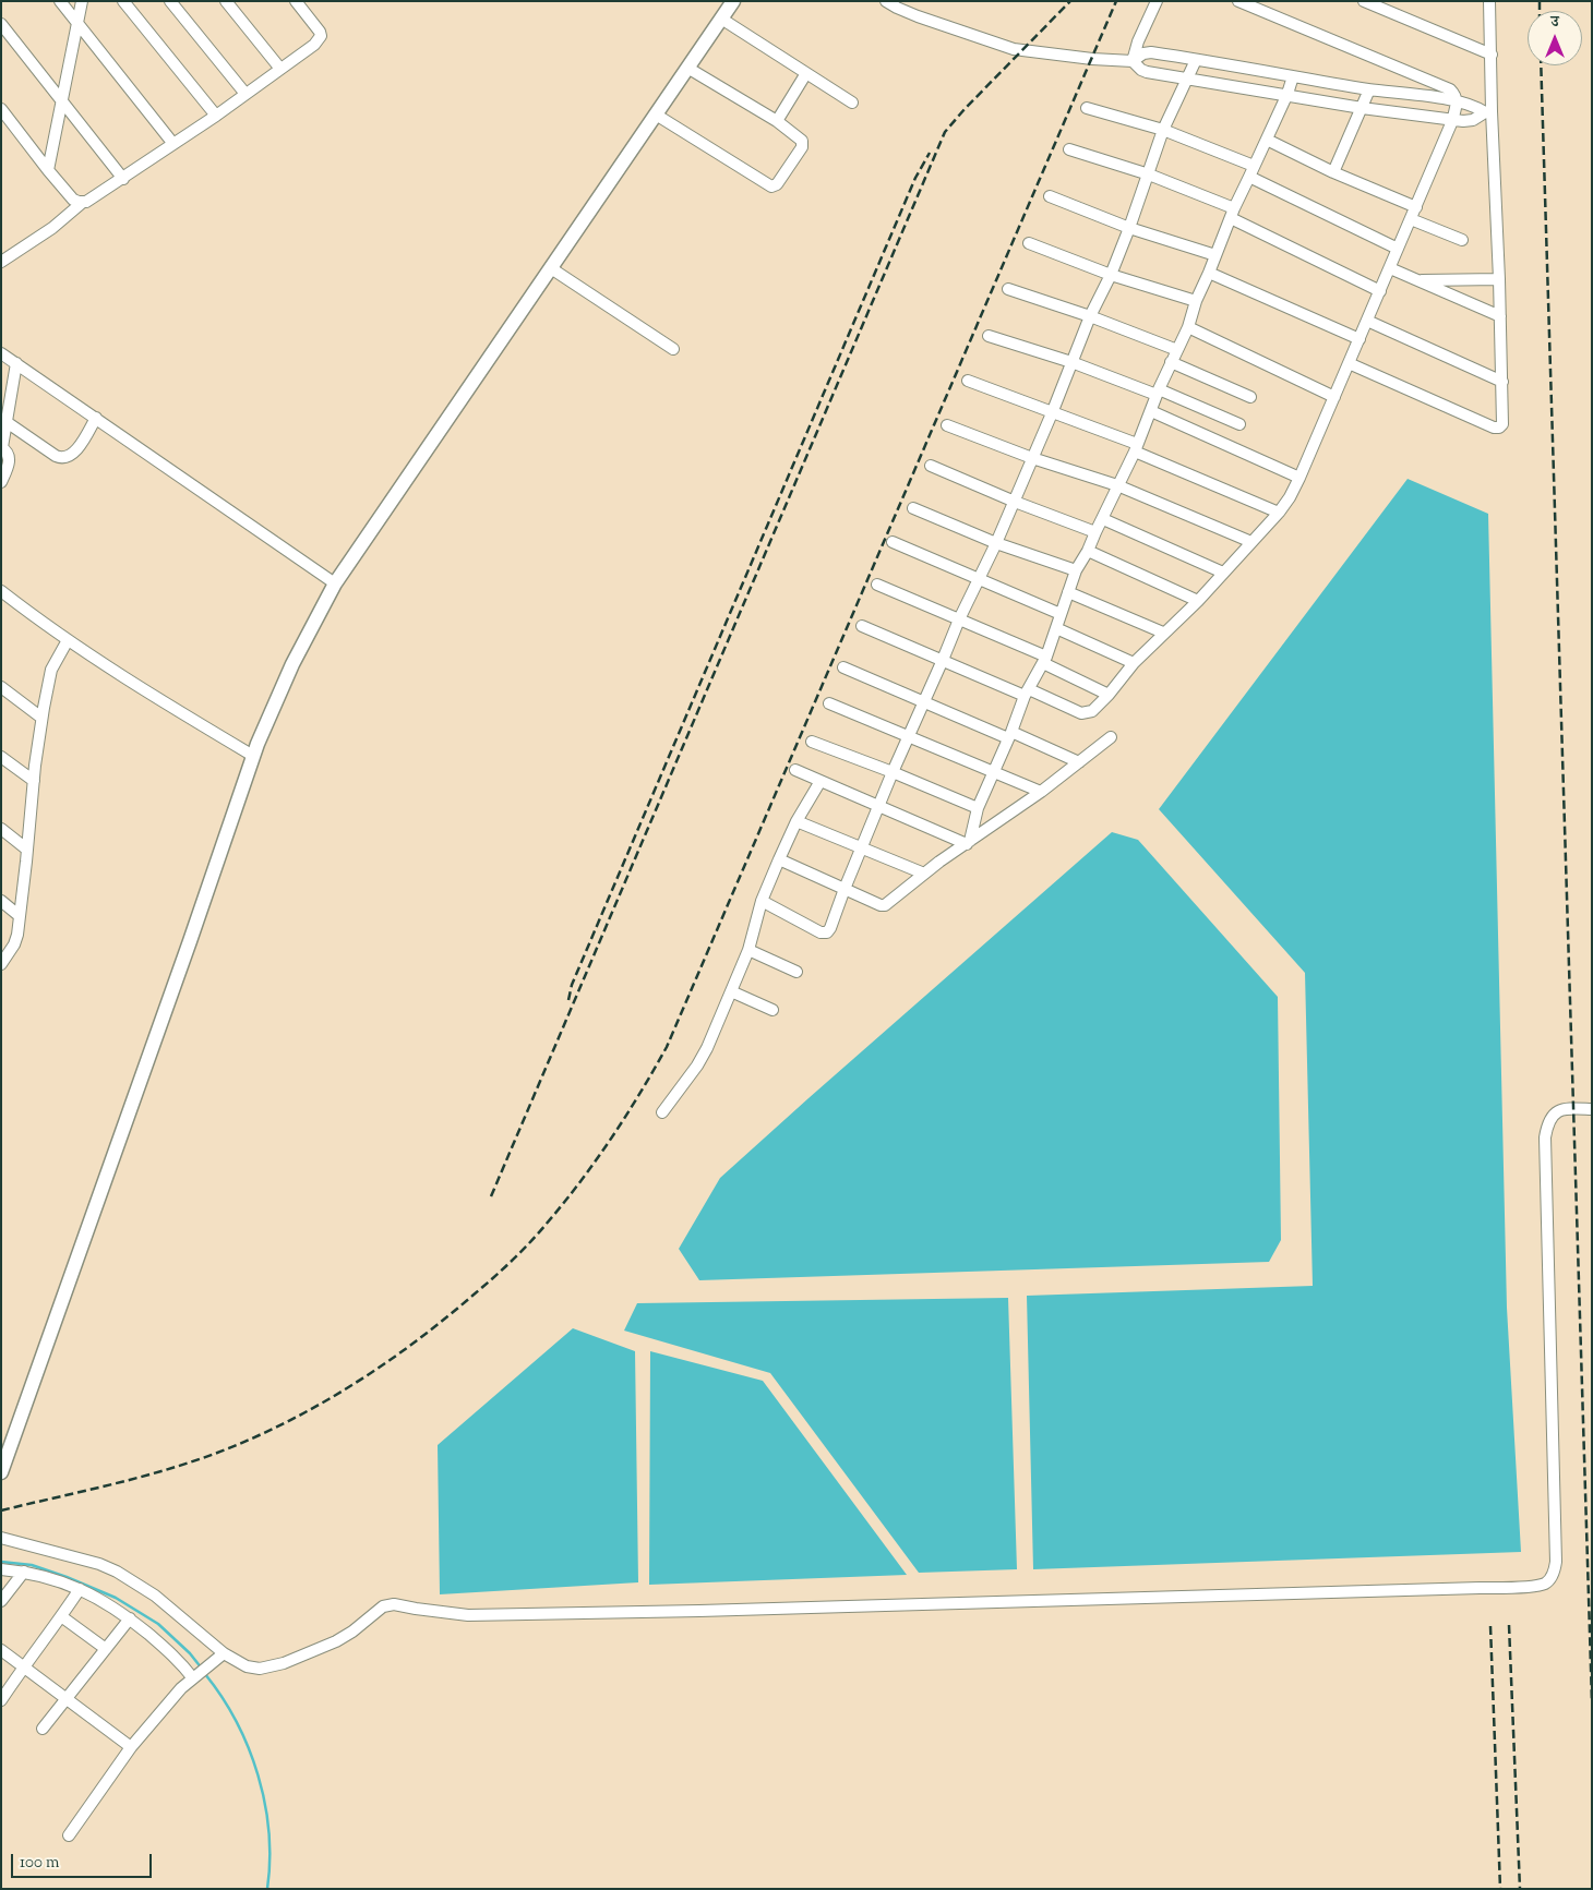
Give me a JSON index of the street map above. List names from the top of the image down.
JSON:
{
  "scale_bar": "100 m",
  "north": "top"
}
